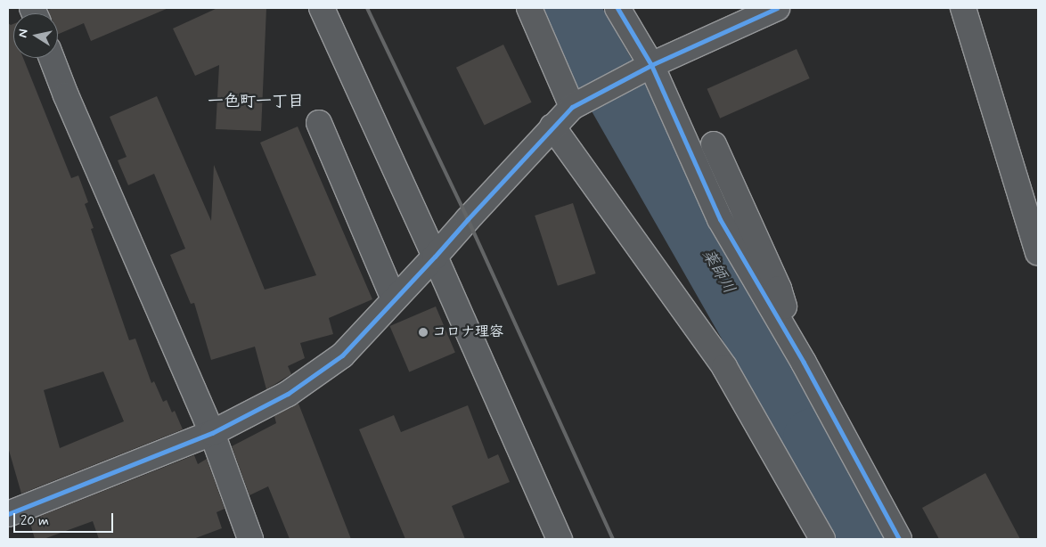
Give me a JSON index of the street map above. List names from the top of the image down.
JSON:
{
  "districts": ["一色町一丁目"],
  "water": ["薬師川"],
  "places": ["コロナ理容"],
  "scale_bar": "20 m",
  "north": "left"
}
